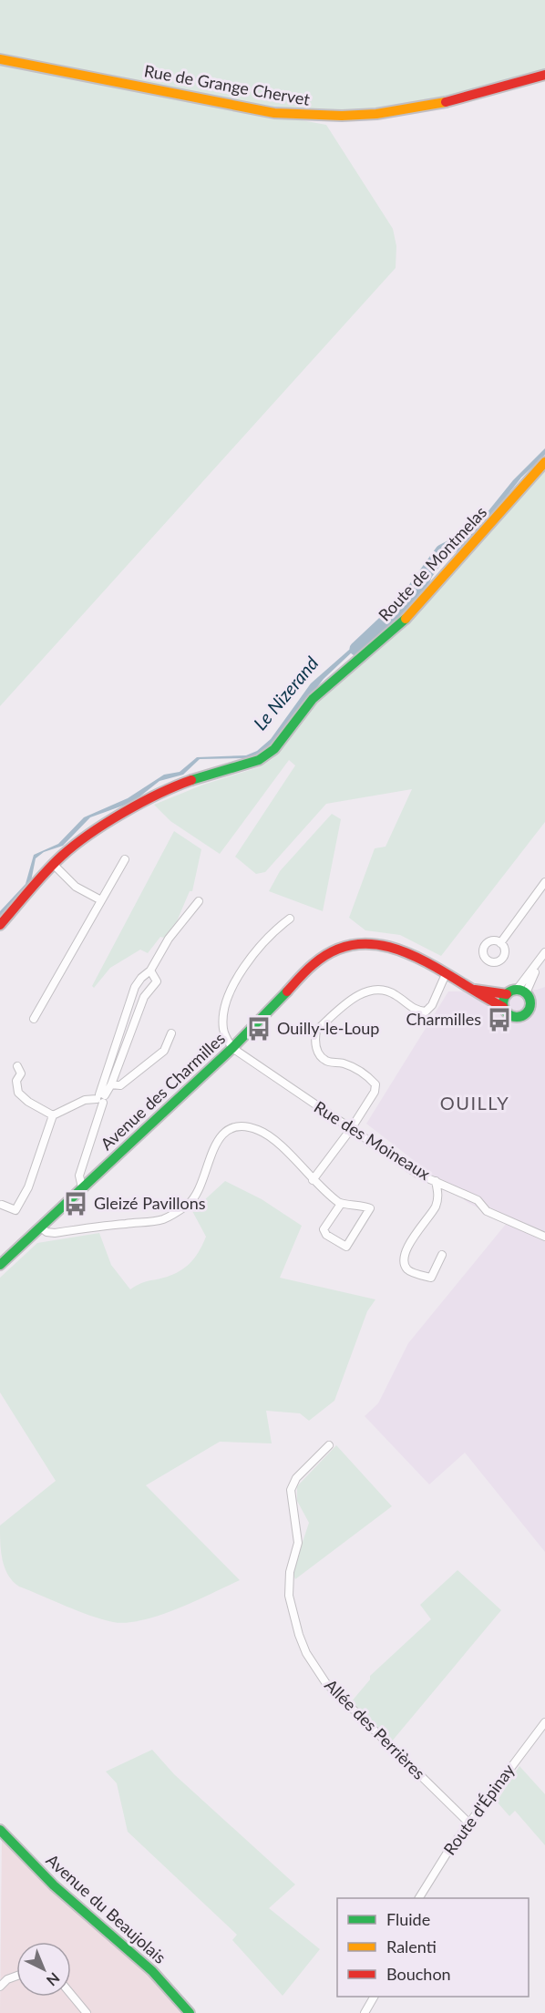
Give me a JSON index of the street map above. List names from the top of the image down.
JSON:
{
  "streets": {
    "street": [
      "Rue de Grange Chervet",
      "Route de Montmelas",
      "Avenue des Charmilles",
      "Rue des Moineaux",
      "Allée des Perrières",
      "Route d'Épinay",
      "Avenue du Beaujolais"
    ]
  },
  "crossings": [
    ["Avenue des Charmilles", "Rue des Moineaux"],
    ["Allée des Perrières", "Route d'Épinay"]
  ],
  "districts": ["OUILLY"],
  "water": ["Le Nizerand"],
  "places": {
    "bus stop": ["Charmilles", "Ouilly-le-Loup", "Gleizé Pavillons"]
  },
  "legend": ["Fluide", "Ralenti", "Bouchon"],
  "north": "bottom right"
}
